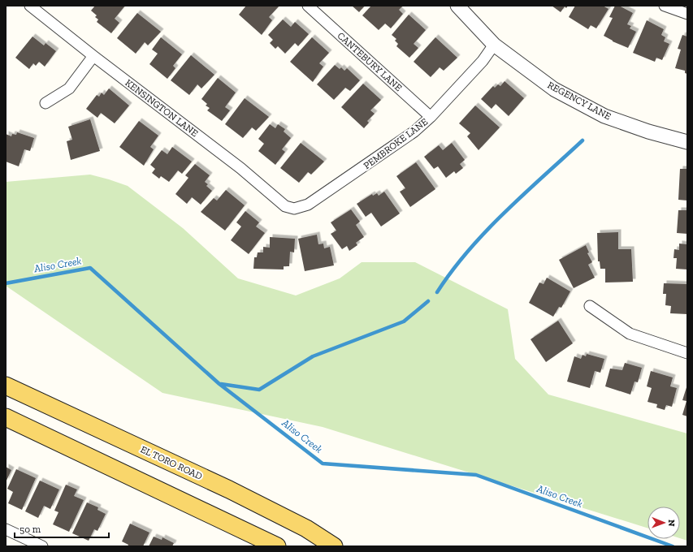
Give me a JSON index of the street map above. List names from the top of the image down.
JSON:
{
  "streets": {
    "main road": ["EL TORO ROAD"],
    "street": [
      "CANTEBURY LANE",
      "REGENCY LANE",
      "KENSINGTON LANE",
      "PEMBROKE LANE"
    ]
  },
  "crossings": [
    ["CANTEBURY LANE", "PEMBROKE LANE"],
    ["REGENCY LANE", "PEMBROKE LANE"],
    ["KENSINGTON LANE", "PEMBROKE LANE"]
  ],
  "water": ["Aliso Creek"],
  "scale_bar": "50 m",
  "north": "right"
}
